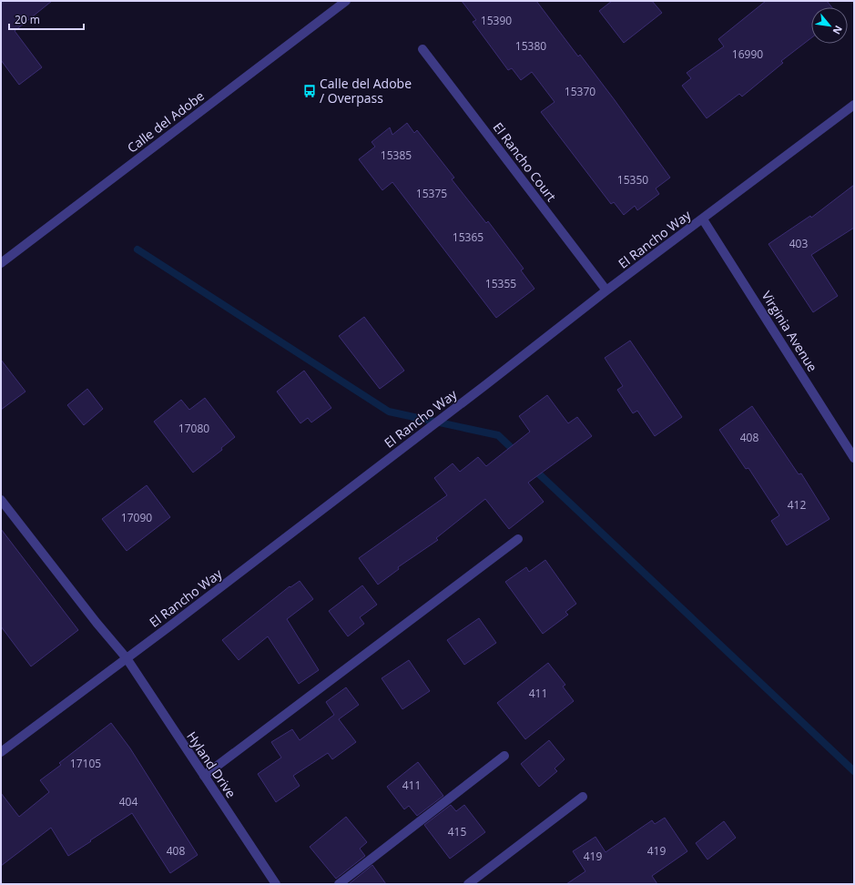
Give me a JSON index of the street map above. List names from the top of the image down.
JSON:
{
  "streets": {
    "street": [
      "Calle del Adobe",
      "El Rancho Court",
      "El Rancho Way",
      "Virginia Avenue",
      "Hyland Drive"
    ]
  },
  "crossings": [
    ["El Rancho Court", "El Rancho Way"],
    ["El Rancho Way", "Virginia Avenue"],
    ["El Rancho Way", "Hyland Drive"]
  ],
  "places": {
    "bus stop": ["Calle del Adobe / Overpass"]
  },
  "house_numbers": [
    "15390",
    "15380",
    "16990",
    "15370",
    "15385",
    "15350",
    "15375",
    "15365",
    "403",
    "15355",
    "17080",
    "408",
    "412",
    "17090",
    "411",
    "17105",
    "411",
    "404",
    "415",
    "408",
    "419",
    "419"
  ],
  "scale_bar": "20 m",
  "north": "bottom right"
}
